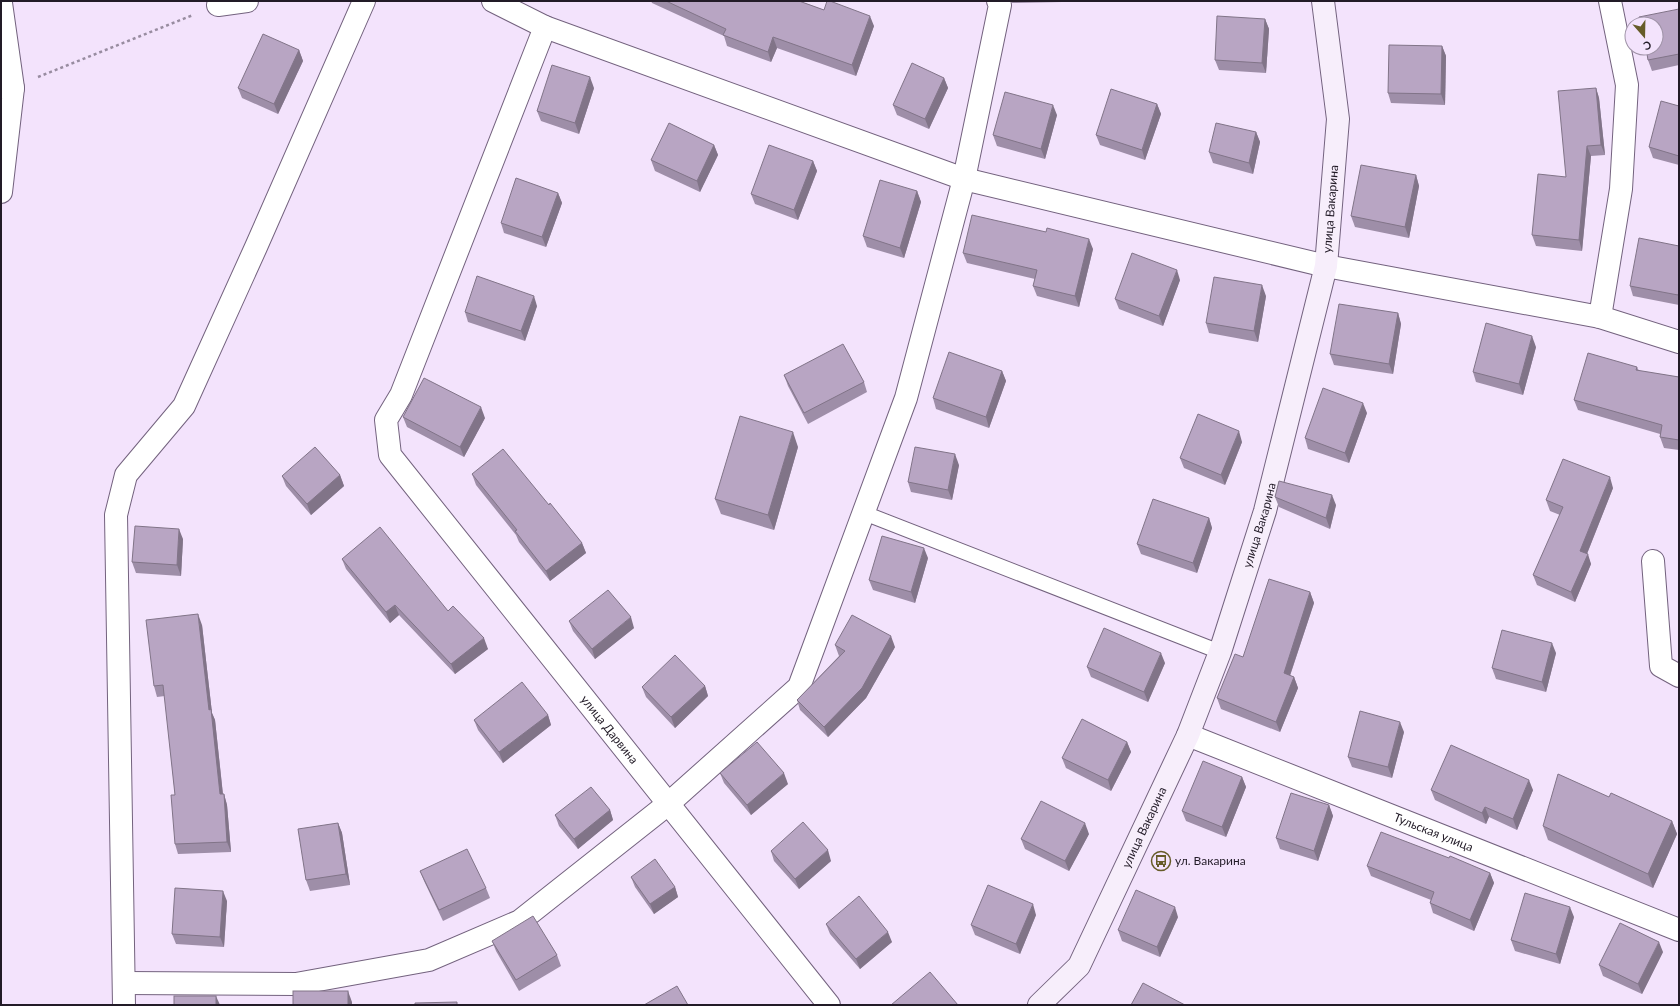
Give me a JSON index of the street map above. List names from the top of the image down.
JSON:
{
  "streets": {
    "street": ["улица Вакарина", "улица Дарвина", "Тульская улица"]
  },
  "crossings": [
    ["улица Вакарина", "Тульская улица"]
  ],
  "places": {
    "bus stop": ["ул. Вакарина"]
  },
  "north": "bottom"
}
